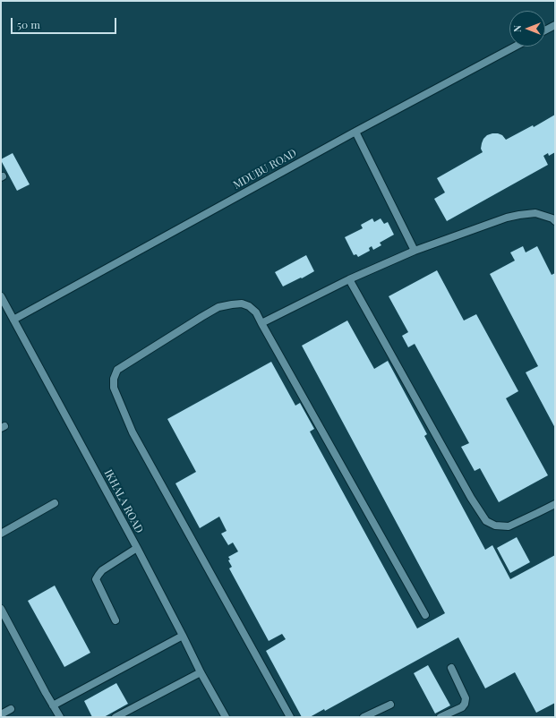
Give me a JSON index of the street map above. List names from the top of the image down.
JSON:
{
  "streets": {
    "lane": ["MDUBU ROAD", "IKHALA ROAD"]
  },
  "crossings": [
    ["MDUBU ROAD", "IKHALA ROAD"]
  ],
  "scale_bar": "50 m",
  "north": "left"
}
